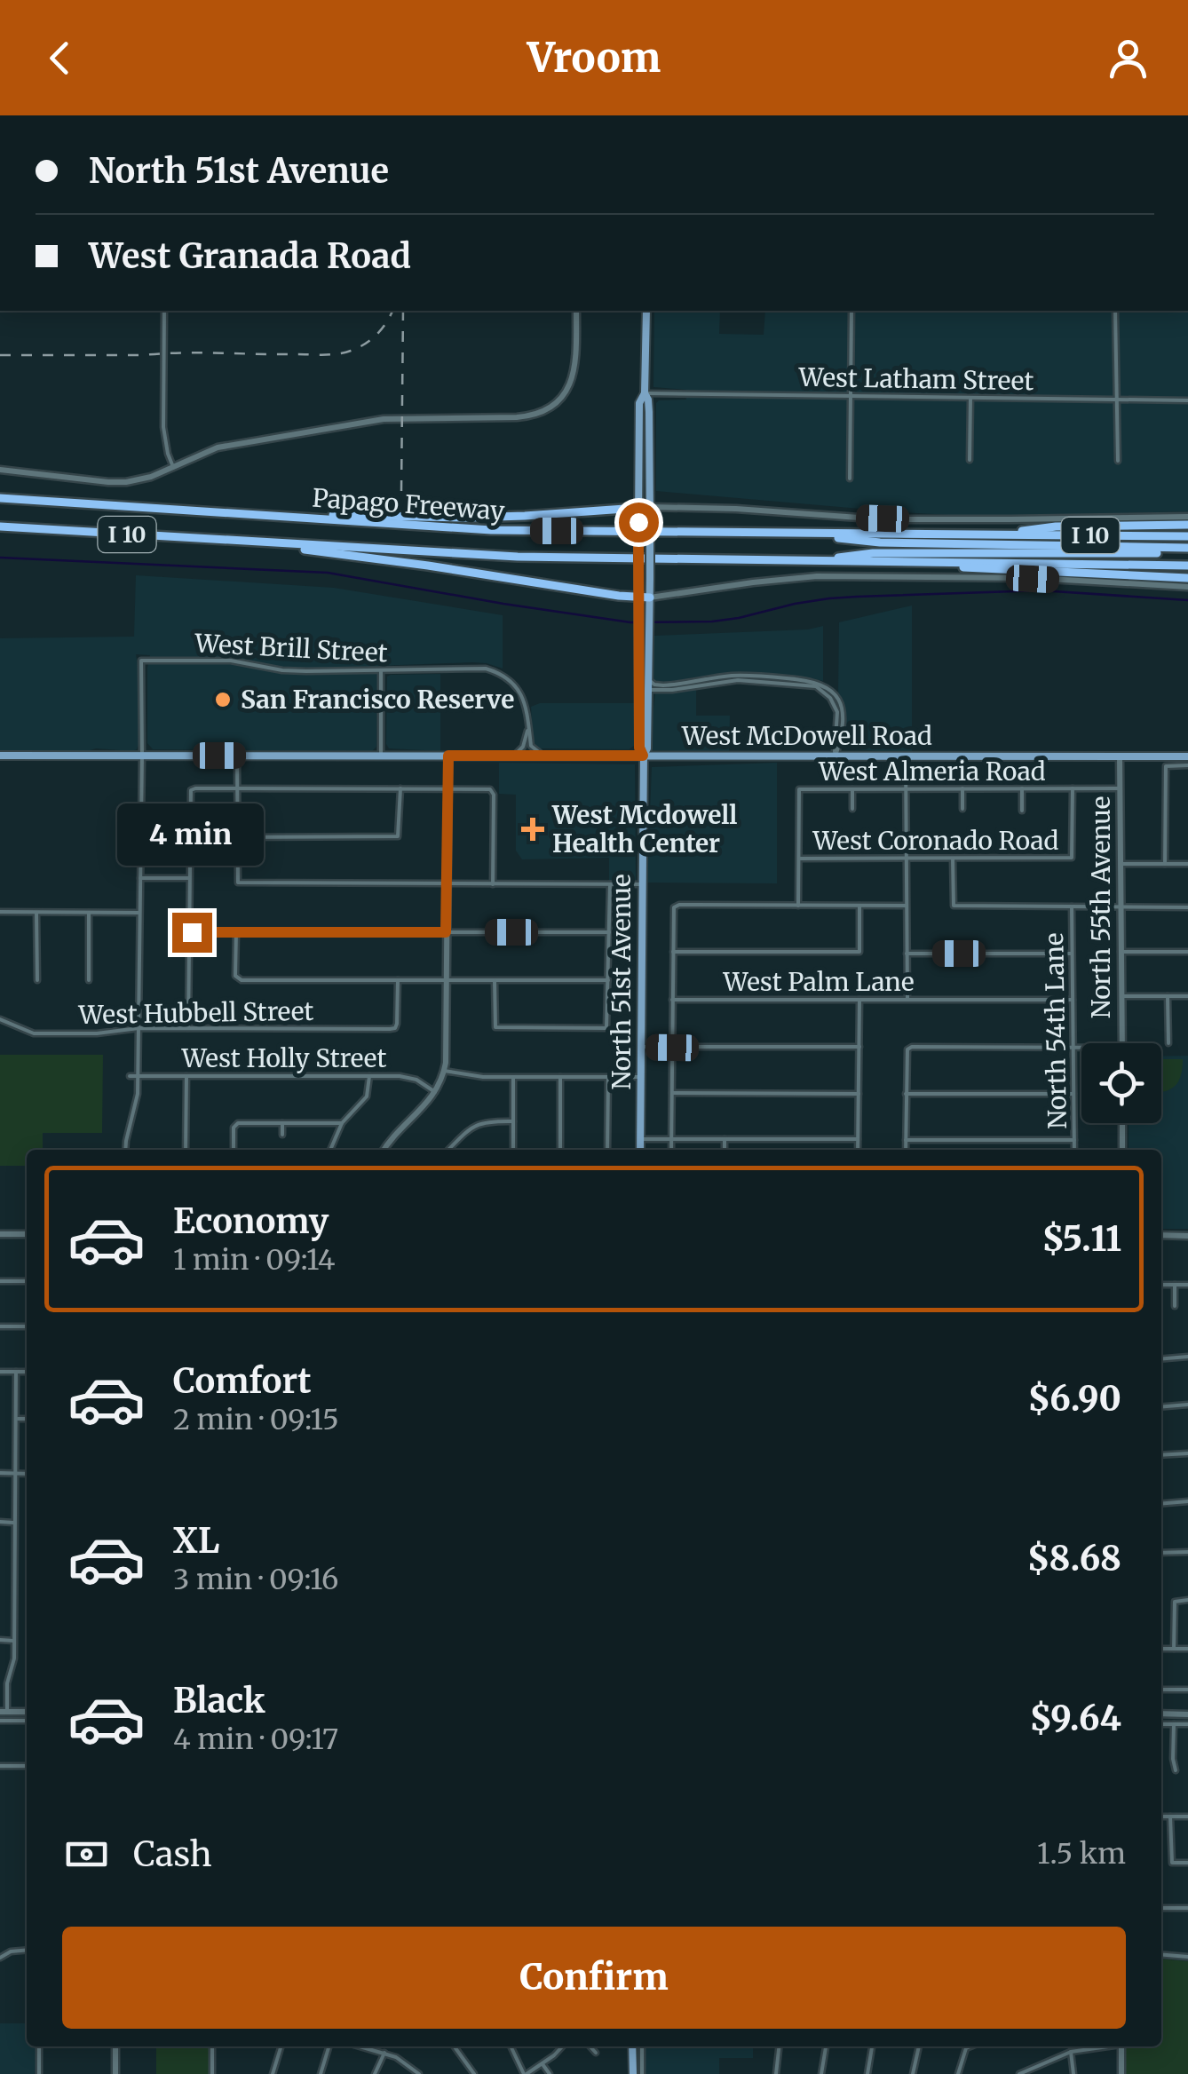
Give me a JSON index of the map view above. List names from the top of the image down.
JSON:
{
  "streets": {
    "highway": ["Papago Freeway", "I 10"],
    "main road": ["West McDowell Road", "North 51st Avenue"],
    "street": [
      "West Latham Street",
      "West Brill Street",
      "West Almeria Road",
      "West Coronado Road",
      "North 55th Avenue",
      "West Palm Lane",
      "West Hubbell Street",
      "North 54th Lane",
      "West Holly Street"
    ]
  },
  "crossings": [
    ["West Latham Street", "North 51st Avenue"],
    ["West Brill Street", "West McDowell Road"],
    ["West McDowell Road", "North 55th Avenue"],
    ["West McDowell Road", "North 51st Avenue"],
    ["West Almeria Road", "West Coronado Road"],
    ["West Almeria Road", "North 55th Avenue"],
    ["West Palm Lane", "North 54th Lane"]
  ],
  "places": {
    "other": ["San Francisco Reserve"],
    "health": ["West Mcdowell Health Center"]
  },
  "page": {
    "header": "Vroom",
    "banner": ["North 51st Avenue", "West Granada Road"],
    "bubble": "4 min",
    "list": [
      {
        "name": "Economy",
        "note": "1 min · 09:14",
        "value": "$5.11"
      },
      {
        "name": "Comfort",
        "note": "2 min · 09:15",
        "value": "$6.90"
      },
      {
        "name": "XL",
        "note": "3 min · 09:16",
        "value": "$8.68"
      },
      {
        "name": "Black",
        "note": "4 min · 09:17",
        "value": "$9.64"
      }
    ],
    "pay": ["Cash", "1.5 km"],
    "buttons": "Confirm"
  }
}
